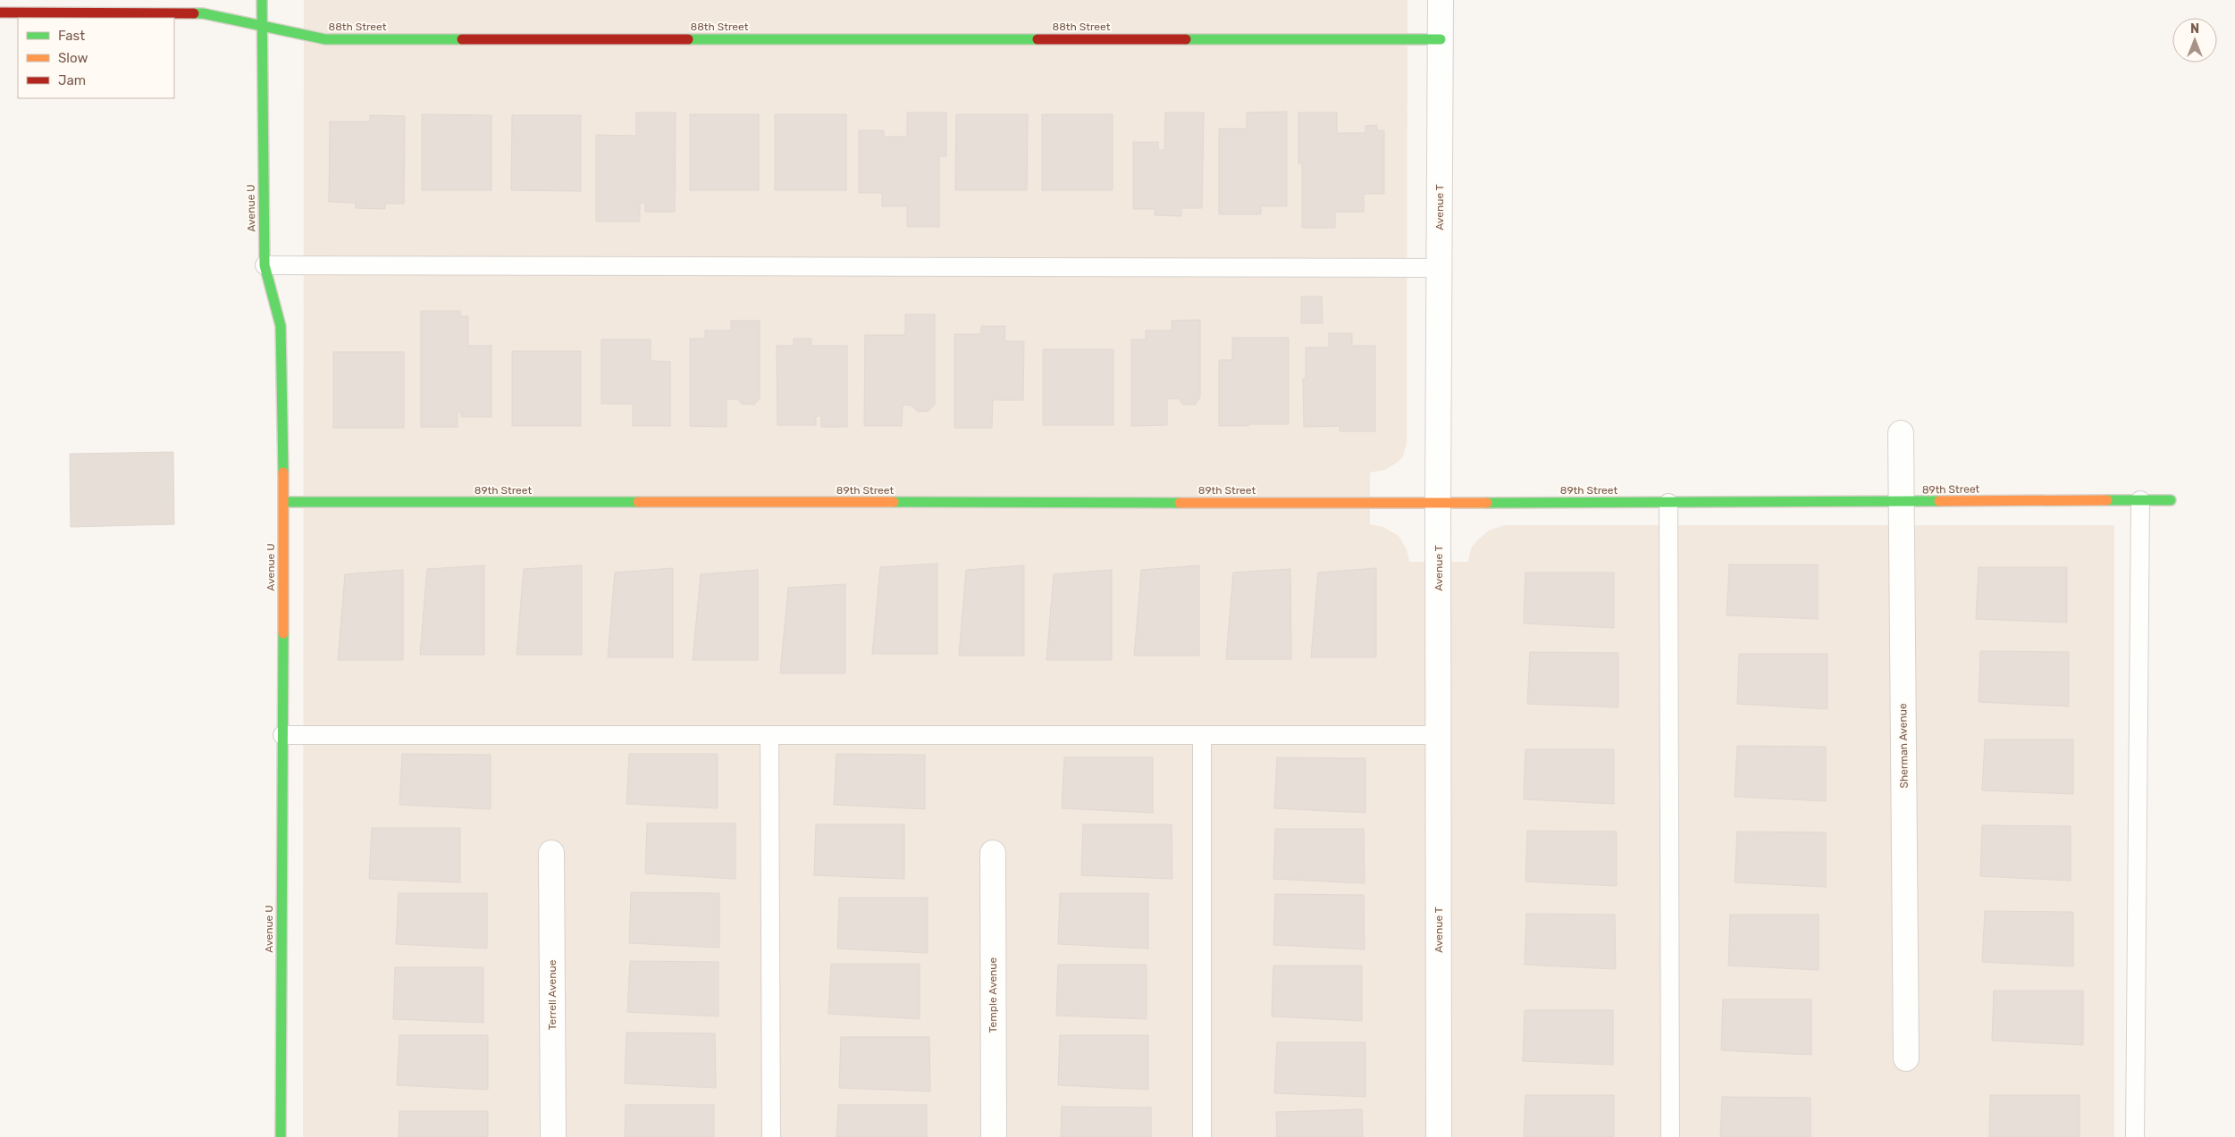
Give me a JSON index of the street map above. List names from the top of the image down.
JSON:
{
  "streets": {
    "street": [
      "88th Street",
      "Avenue T",
      "Avenue U",
      "89th Street",
      "Sherman Avenue",
      "Terrell Avenue",
      "Temple Avenue"
    ]
  },
  "crossings": [
    ["88th Street", "Avenue T"],
    ["88th Street", "Avenue U"],
    ["Avenue T", "89th Street"],
    ["Avenue U", "89th Street"],
    ["89th Street", "Sherman Avenue"]
  ],
  "legend": ["Fast", "Slow", "Jam"],
  "north": "top"
}
